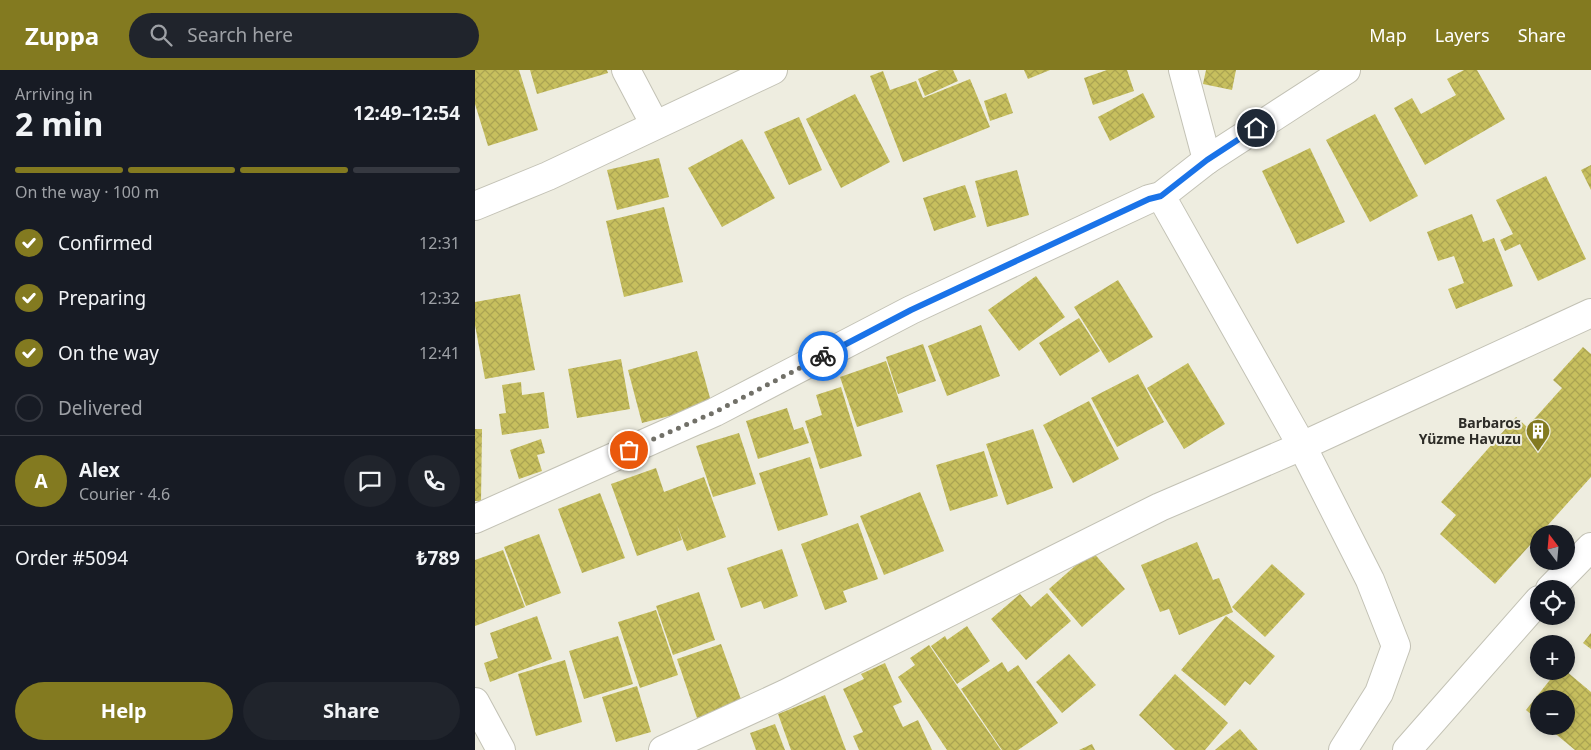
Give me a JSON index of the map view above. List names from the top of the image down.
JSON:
{
  "places": {
    "building": ["Barbaros Yüzme Havuzu"]
  },
  "north": "top",
  "page": {
    "header": "Zuppa",
    "search": "Search here",
    "nav": ["Map", "Layers", "Share"],
    "heading": ["2 min", "Arriving in", "12:49–12:54"],
    "panel": [
      "Alex",
      "Courier · 4.6",
      "Order #5094",
      "₺789"
    ],
    "bar": "On the way · 100 m",
    "list": [
      ["Confirmed", "12:31"],
      ["Preparing", "12:32"],
      ["On the way", "12:41"],
      "Delivered"
    ],
    "round": "A",
    "map_buttons": ["+", "−"],
    "buttons": ["Help", "Share"]
  }
}
